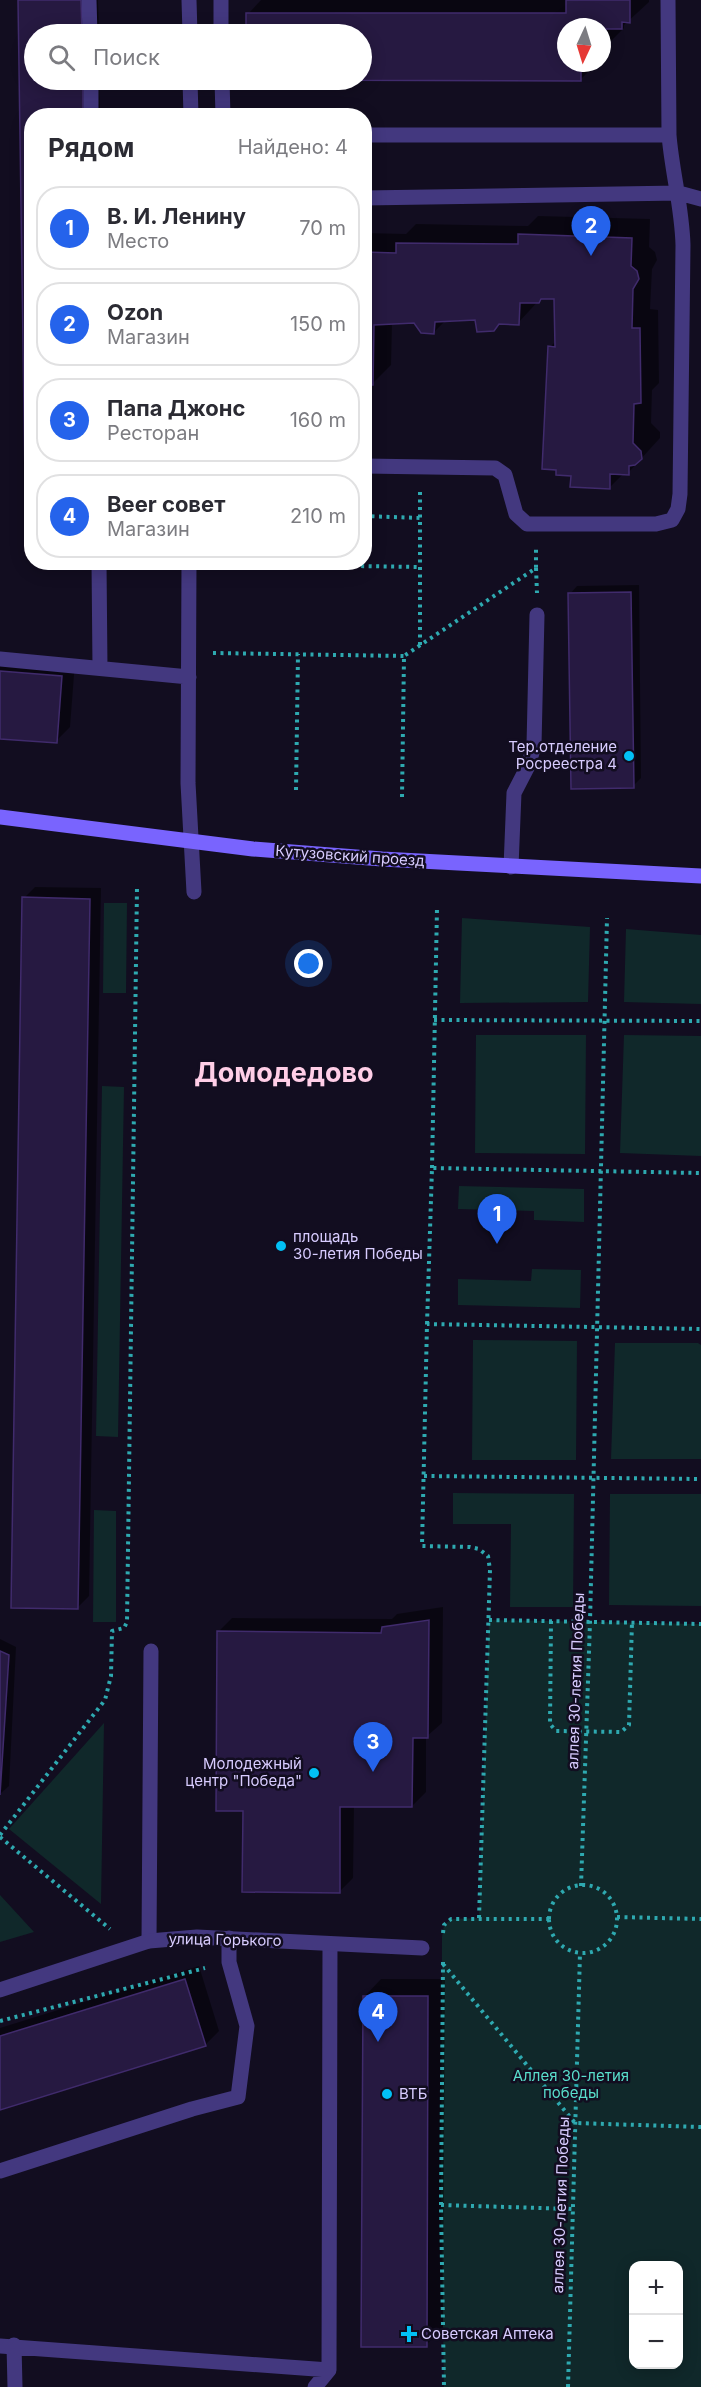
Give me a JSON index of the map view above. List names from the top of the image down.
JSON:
{
  "streets": {
    "street": ["Кутузовский проезд", "улица Горького"],
    "path": ["аллея 30-летия Победы"]
  },
  "districts": ["Домодедово"],
  "parks": ["Аллея 30-летия победы"],
  "places": {
    "other": [
      "Тер.отделение Росреестра 4",
      "площадь 30-летия Победы",
      "Молодежный центр \"Победа\"",
      "ВТБ"
    ],
    "health": ["Советская Аптека"]
  },
  "north": "bottom",
  "page": {
    "search": "Поиск",
    "heading": ["Рядом", "Найдено: 4"],
    "list": [
      {
        "mark": "1",
        "name": "В. И. Ленину",
        "note": "Место",
        "value": "70 m"
      },
      {
        "mark": "2",
        "name": "Ozon",
        "note": "Магазин",
        "value": "150 m"
      },
      {
        "mark": "3",
        "name": "Папа Джонс",
        "note": "Ресторан",
        "value": "160 m"
      },
      {
        "mark": "4",
        "name": "Beer совет",
        "note": "Магазин",
        "value": "210 m"
      }
    ],
    "pins": [
      "2",
      "1",
      "3",
      "4"
    ],
    "map_buttons": ["+", "−"]
  }
}
